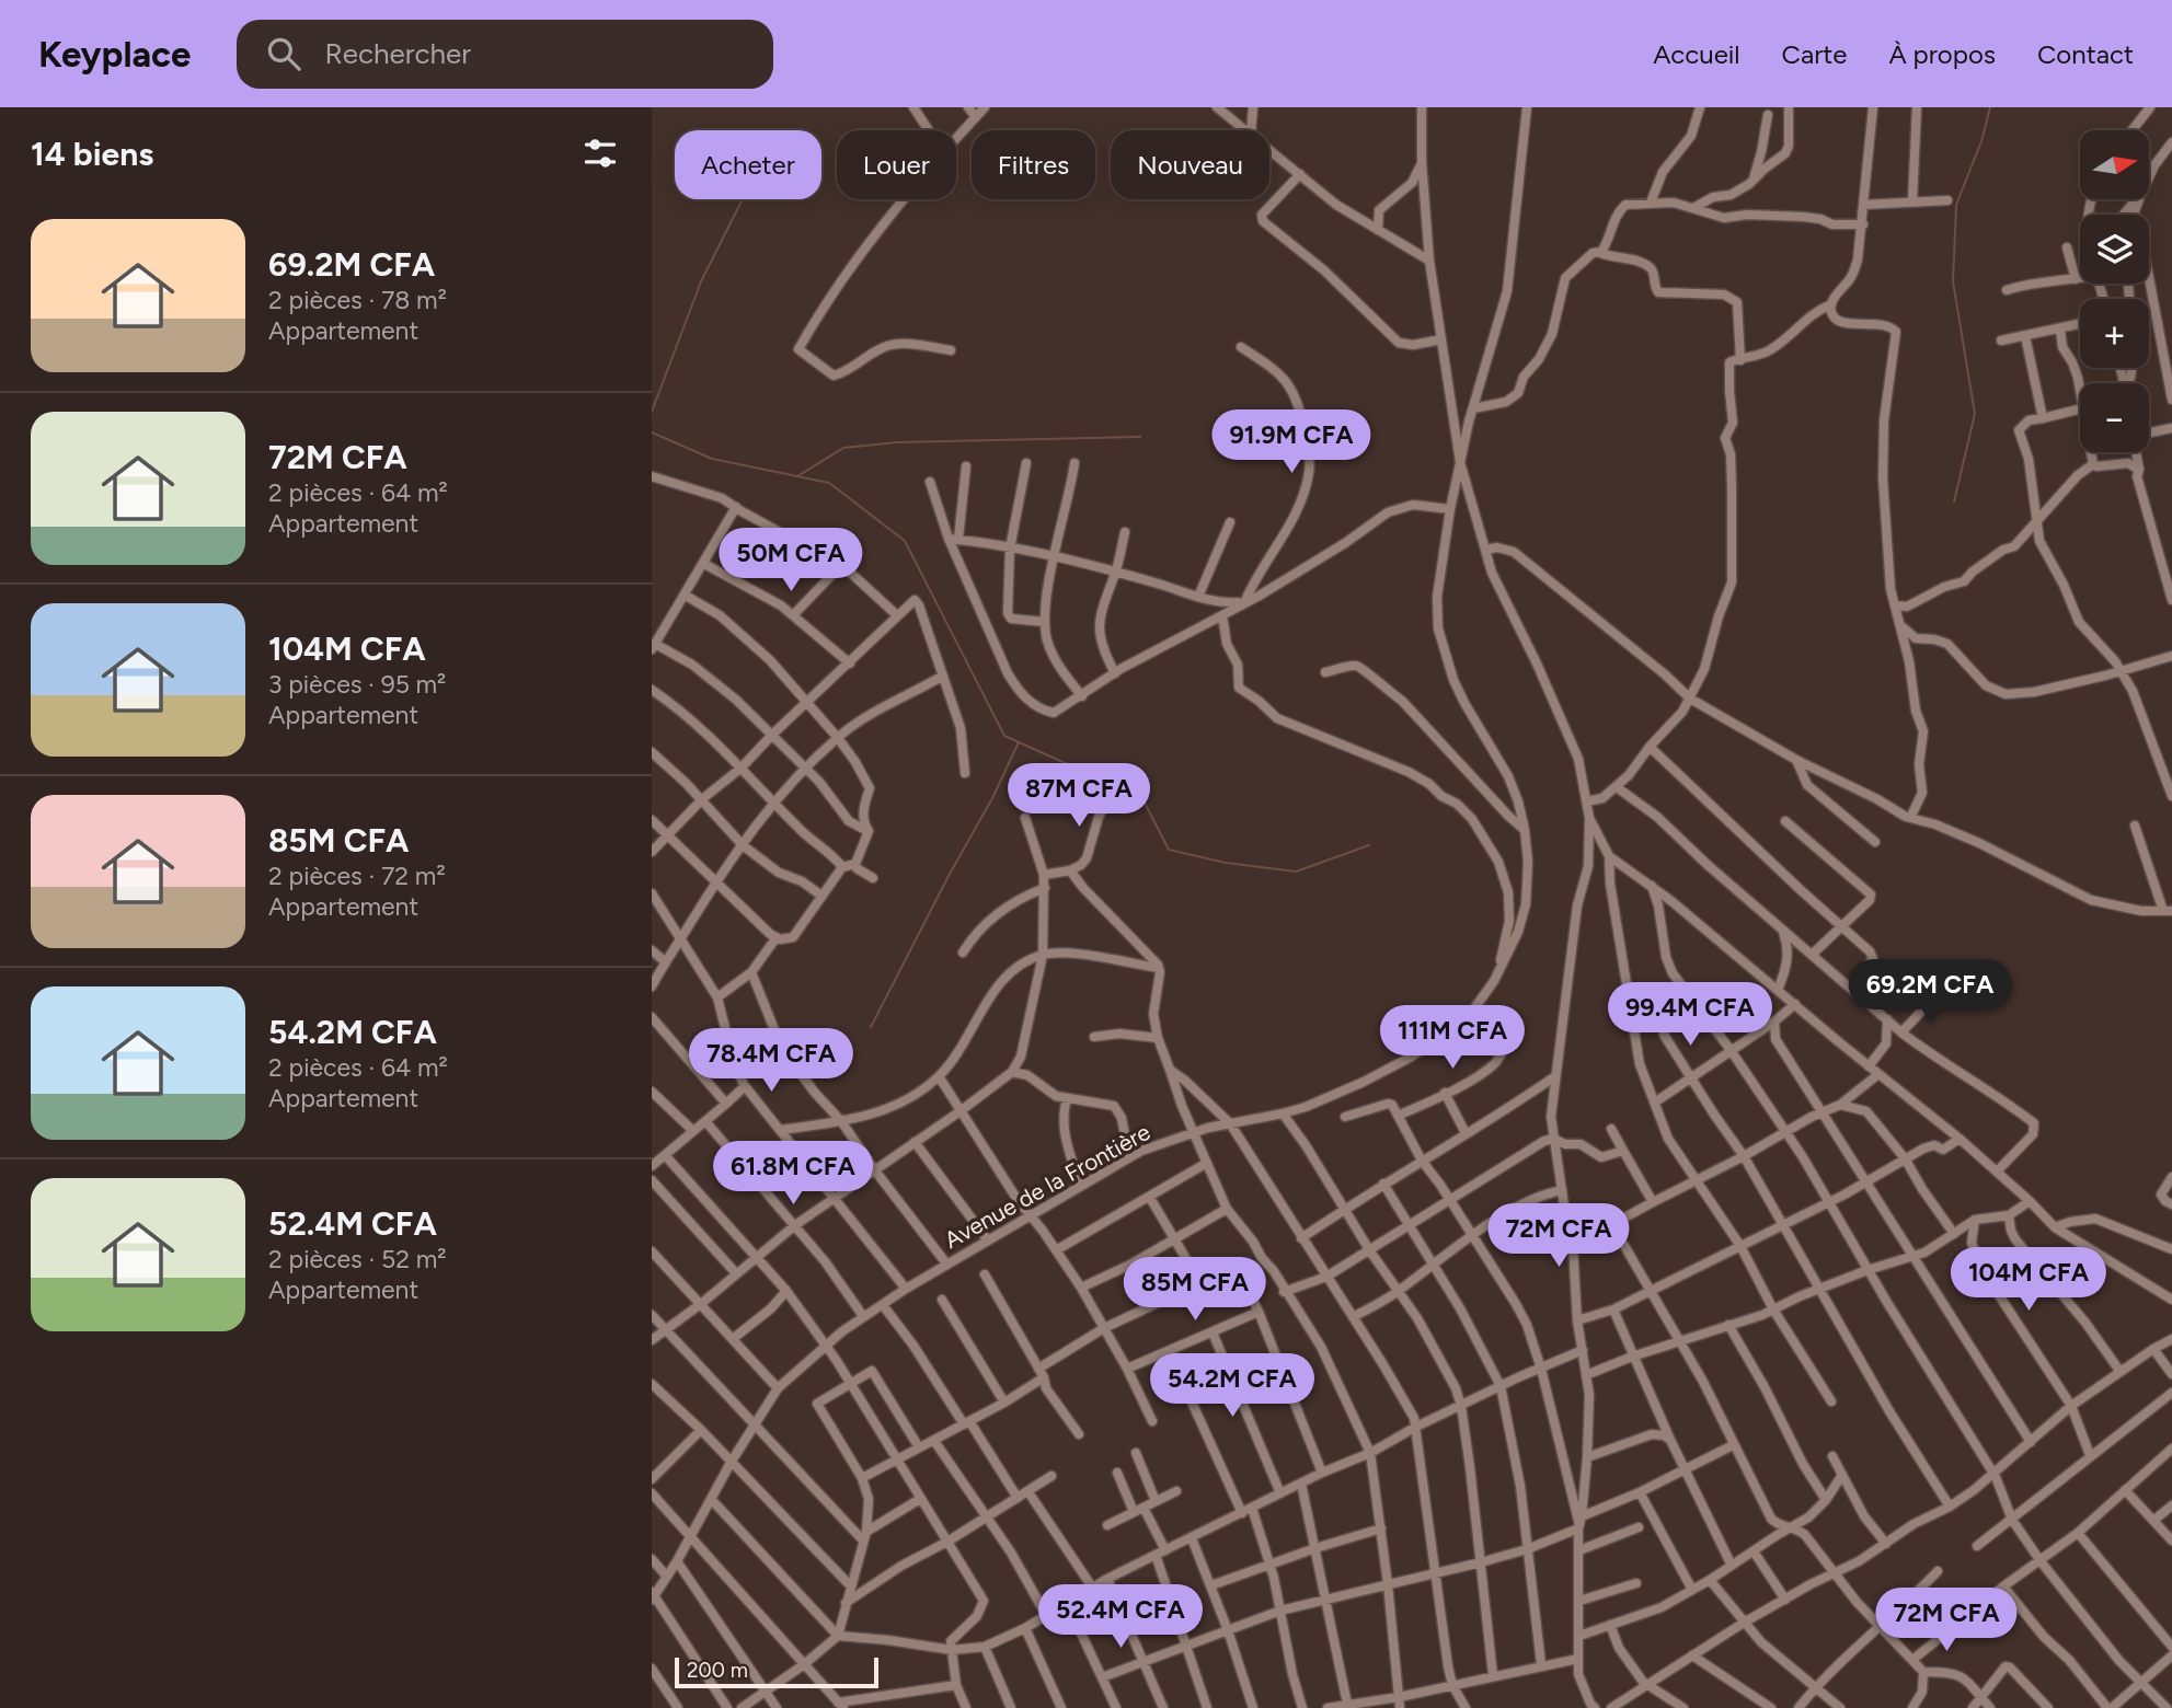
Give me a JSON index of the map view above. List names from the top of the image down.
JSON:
{
  "streets": {
    "street": ["Avenue de la Frontière"]
  },
  "scale_bar": "200 m",
  "north": "right",
  "page": {
    "header": "Keyplace",
    "search": "Rechercher",
    "nav": [
      "Accueil",
      "Carte",
      "À propos",
      "Contact"
    ],
    "heading": "14 biens",
    "map_buttons": ["+", "−"],
    "chip": [
      "Acheter",
      "Louer",
      "Filtres",
      "Nouveau"
    ],
    "list": [
      {
        "name": "69.2M CFA",
        "note": "2 pièces · 78 m² · Appartement"
      },
      {
        "name": "72M CFA",
        "note": "2 pièces · 64 m² · Appartement"
      },
      {
        "name": "104M CFA",
        "note": "3 pièces · 95 m² · Appartement"
      },
      {
        "name": "85M CFA",
        "note": "2 pièces · 72 m² · Appartement"
      },
      {
        "name": "54.2M CFA",
        "note": "2 pièces · 64 m² · Appartement"
      },
      {
        "name": "52.4M CFA",
        "note": "2 pièces · 52 m² · Appartement"
      }
    ],
    "price": [
      "91.9M CFA",
      "50M CFA",
      "87M CFA",
      "69.2M CFA",
      "99.4M CFA",
      "111M CFA",
      "78.4M CFA",
      "61.8M CFA",
      "72M CFA",
      "104M CFA",
      "85M CFA",
      "54.2M CFA",
      "52.4M CFA",
      "72M CFA"
    ],
    "scale": "200 m"
  }
}
